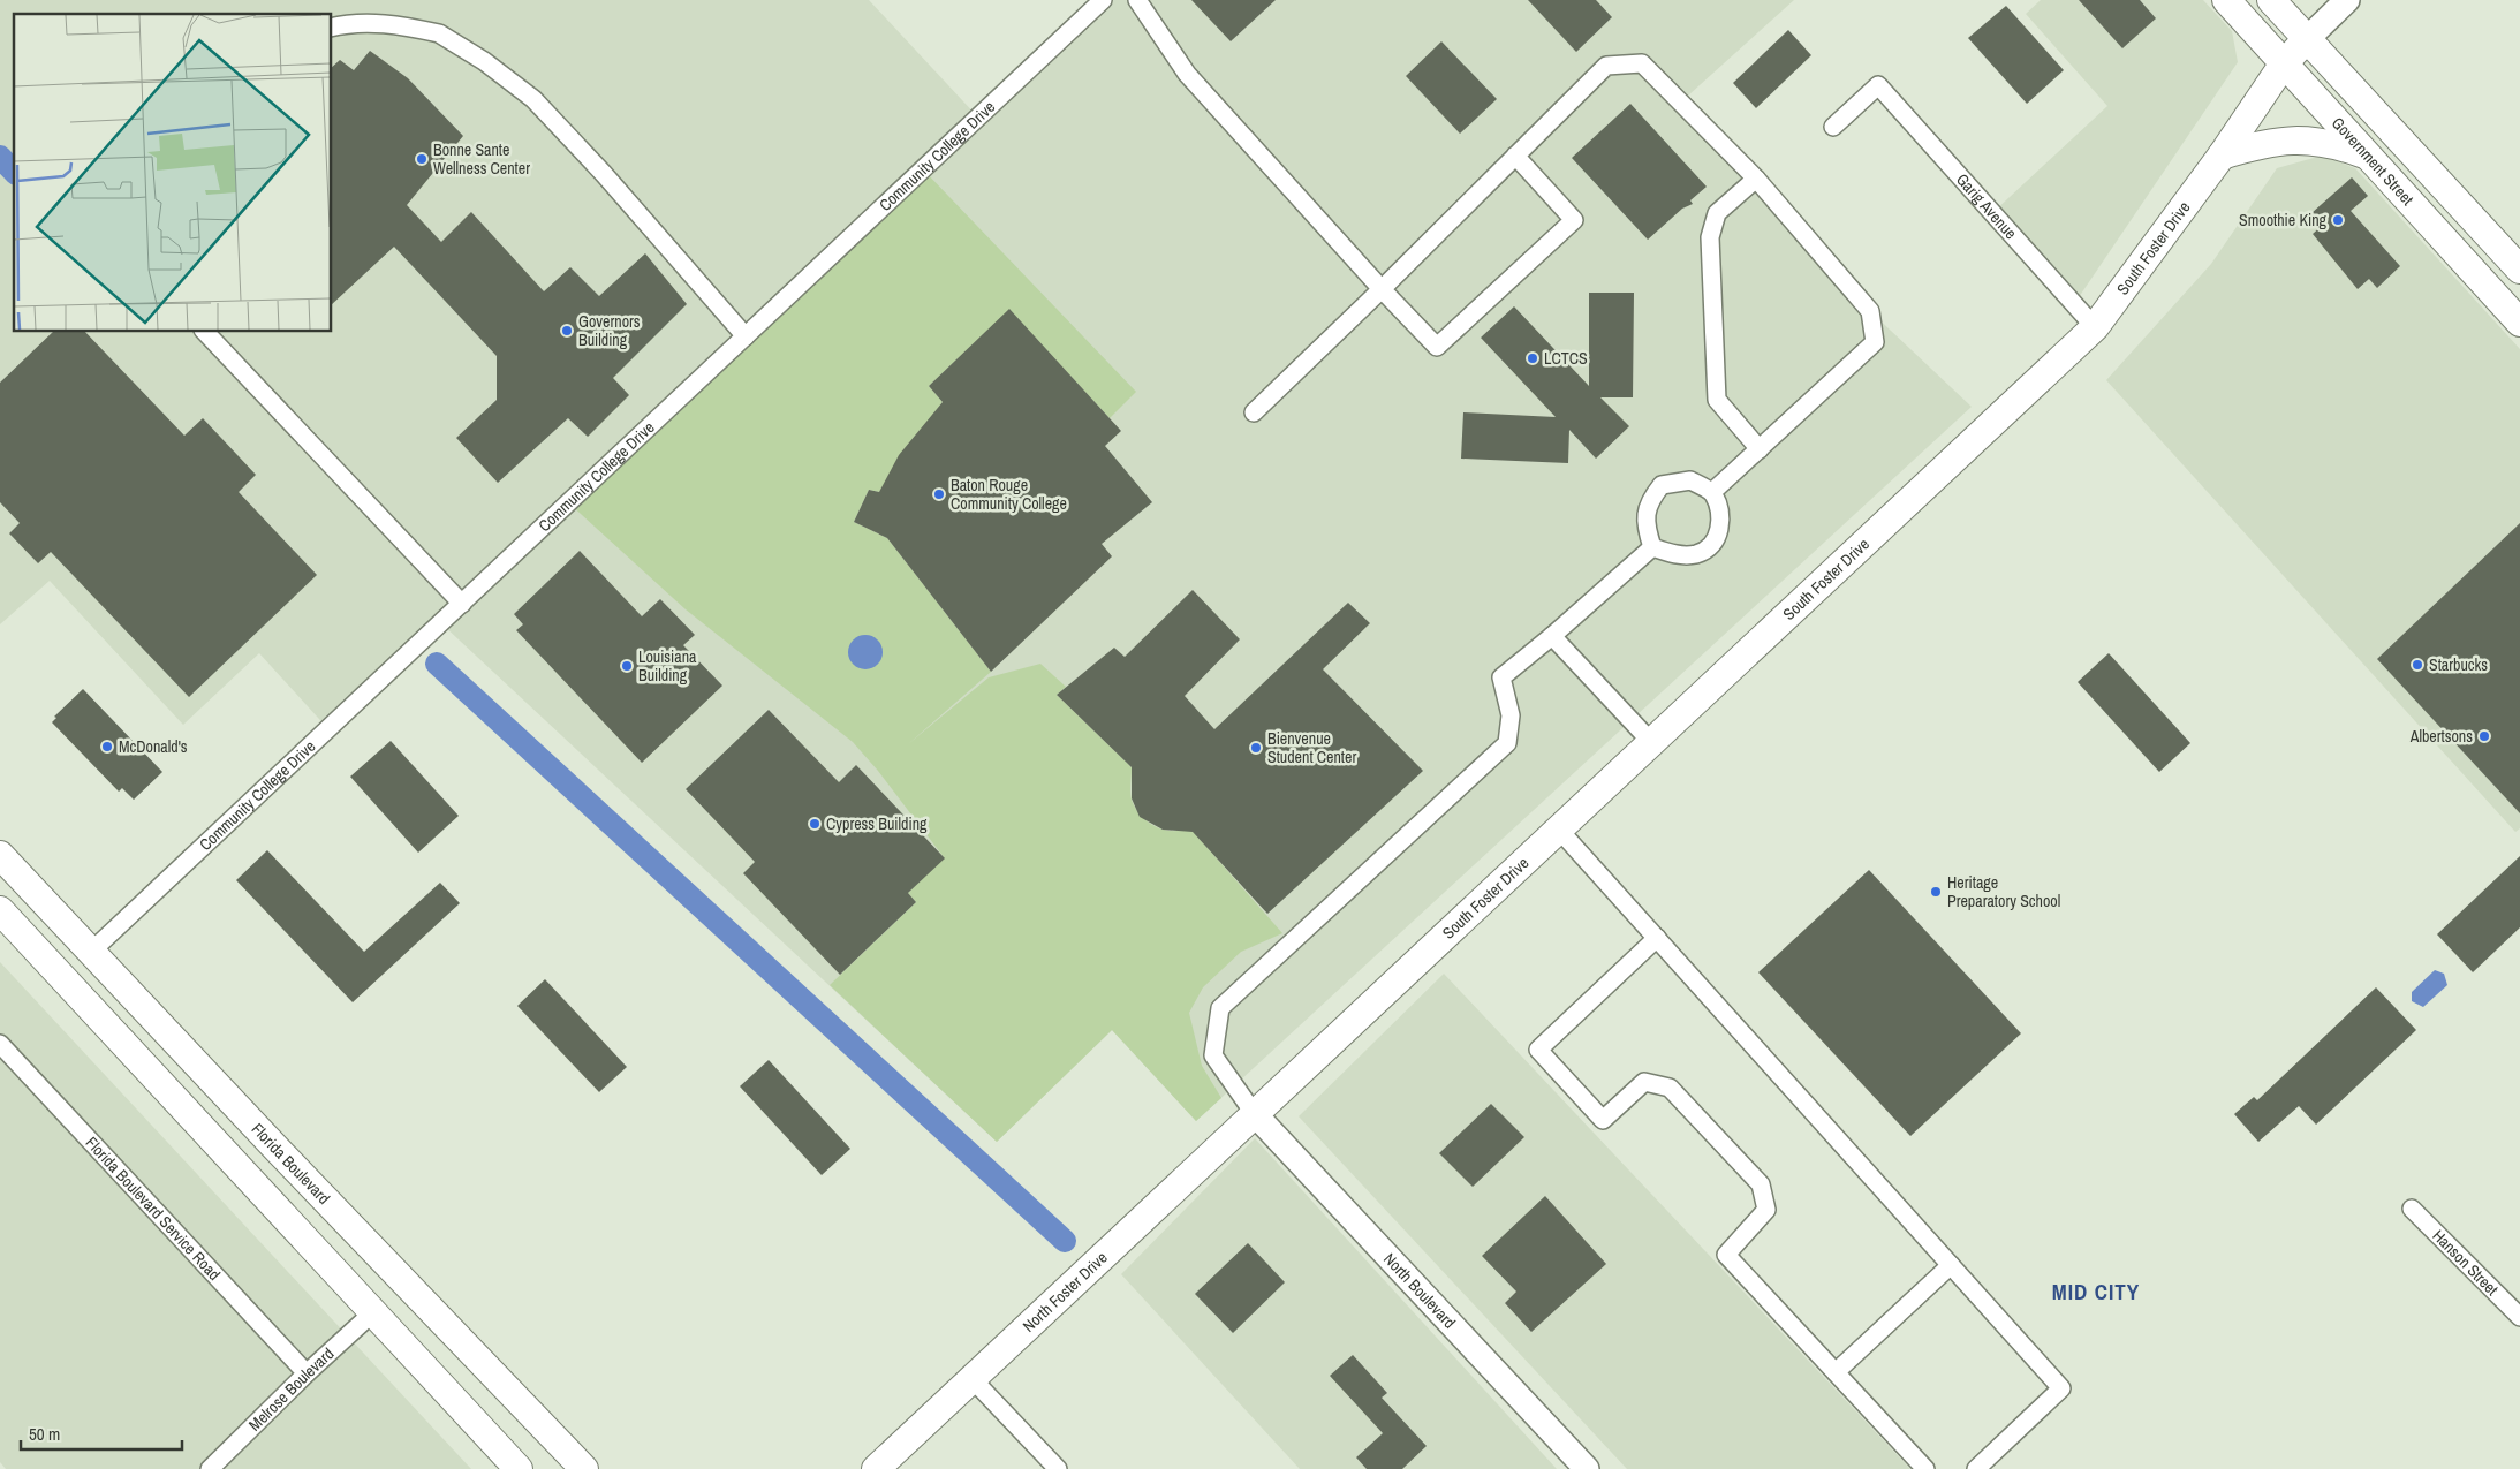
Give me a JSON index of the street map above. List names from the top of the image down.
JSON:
{
  "streets": {
    "main road": [
      "Government Street",
      "South Foster Drive",
      "Florida Boulevard",
      "North Foster Drive"
    ],
    "street": [
      "Community College Drive",
      "Garig Avenue",
      "Florida Boulevard Service Road",
      "Hanson Street",
      "North Boulevard",
      "Melrose Boulevard"
    ]
  },
  "crossings": [
    ["Community College Drive", "Florida Boulevard"],
    ["Government Street", "South Foster Drive"],
    ["Garig Avenue", "South Foster Drive"],
    ["South Foster Drive", "North Foster Drive"],
    ["South Foster Drive", "North Boulevard"],
    ["Florida Boulevard Service Road", "Melrose Boulevard"],
    ["North Foster Drive", "North Boulevard"]
  ],
  "districts": ["MID CITY"],
  "places": [
    "Bonne Sante Wellness Center",
    "Smoothie King",
    "Governors Building",
    "LCTCS",
    "Baton Rouge Community College",
    "Starbucks",
    "Louisiana Building",
    "Albertsons",
    "McDonald's",
    "Bienvenue Student Center",
    "Cypress Building",
    "Heritage Preparatory School"
  ],
  "scale_bar": "50 m"
}
